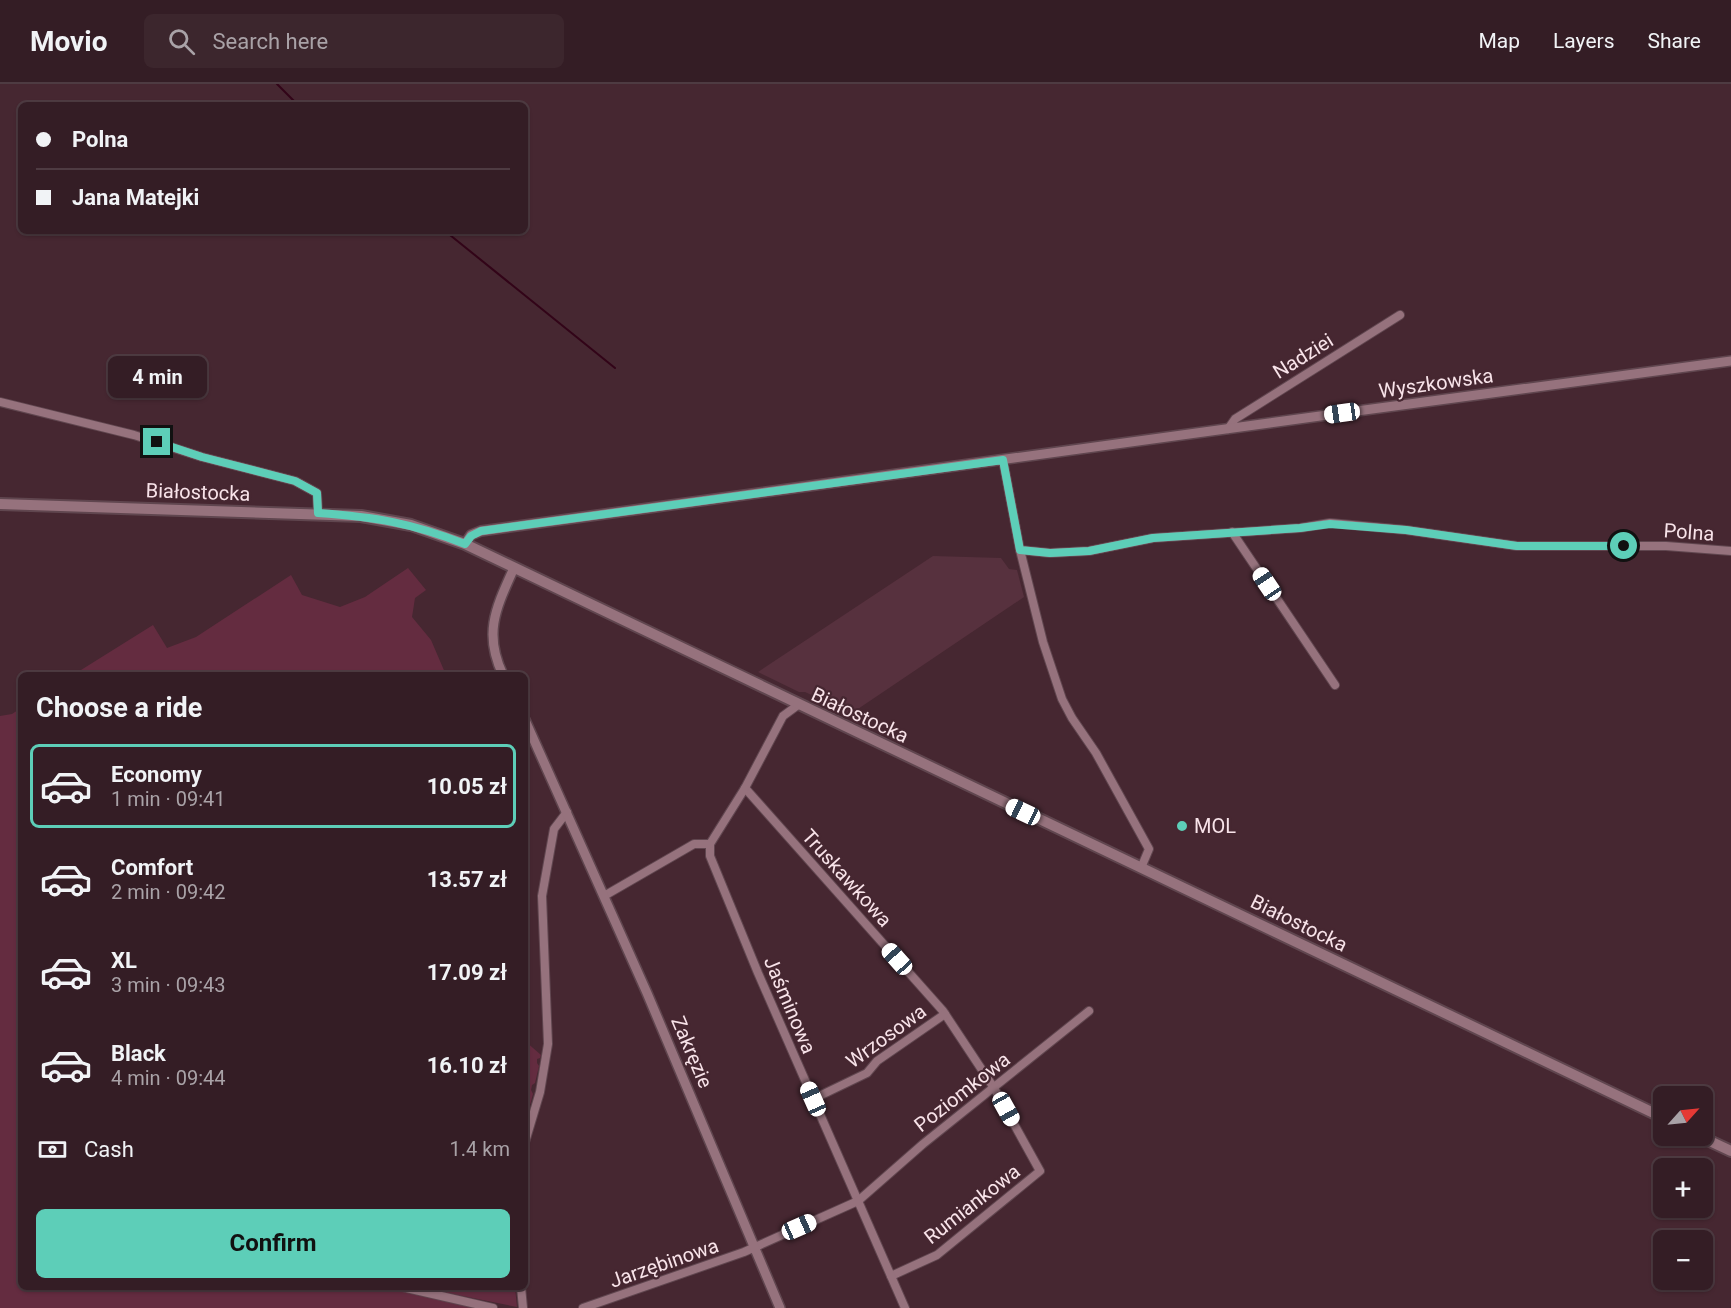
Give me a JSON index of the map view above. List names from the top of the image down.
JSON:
{
  "streets": {
    "main road": ["Białostocka"],
    "street": [
      "Nadziei",
      "Wyszkowska",
      "Polna",
      "Truskawkowa",
      "Jaśminowa",
      "Wrzosowa",
      "Zakręzie",
      "Poziomkowa",
      "Rumiankowa",
      "Jarzębinowa"
    ]
  },
  "crossings": [
    ["Nadziei", "Wyszkowska"],
    ["Wyszkowska", "Białostocka"],
    ["Truskawkowa", "Wrzosowa"],
    ["Truskawkowa", "Poziomkowa"],
    ["Truskawkowa", "Rumiankowa"],
    ["Jaśminowa", "Wrzosowa"],
    ["Jaśminowa", "Poziomkowa"],
    ["Jaśminowa", "Rumiankowa"],
    ["Zakręzie", "Poziomkowa"],
    ["Zakręzie", "Jarzębinowa"],
    ["Poziomkowa", "Jarzębinowa"]
  ],
  "places": ["MOL"],
  "north": "top right",
  "page": {
    "header": "Movio",
    "search": "Search here",
    "nav": ["Map", "Layers", "Share"],
    "banner": ["Polna", "Jana Matejki"],
    "bubble": "4 min",
    "heading": "Choose a ride",
    "list": [
      {
        "name": "Economy",
        "note": "1 min · 09:41",
        "value": "10.05 zł"
      },
      {
        "name": "Comfort",
        "note": "2 min · 09:42",
        "value": "13.57 zł"
      },
      {
        "name": "XL",
        "note": "3 min · 09:43",
        "value": "17.09 zł"
      },
      {
        "name": "Black",
        "note": "4 min · 09:44",
        "value": "16.10 zł"
      }
    ],
    "map_buttons": ["+", "−"],
    "pay": ["Cash", "1.4 km"],
    "buttons": "Confirm"
  }
}
